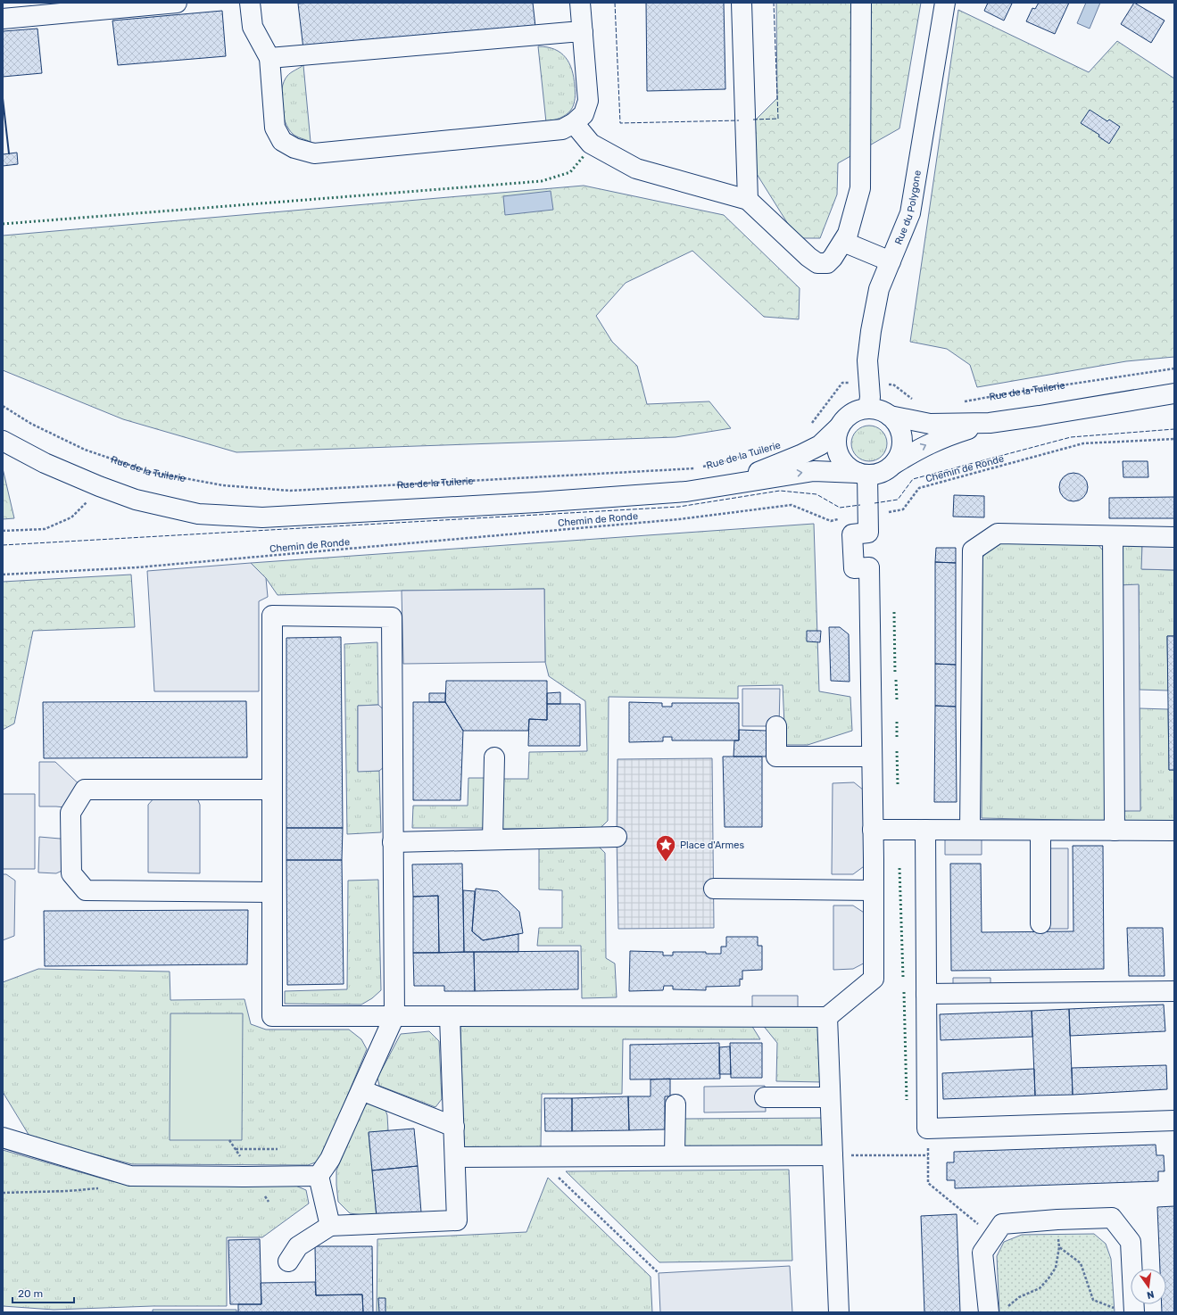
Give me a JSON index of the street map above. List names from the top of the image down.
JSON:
{
  "streets": {
    "street": ["Rue du Polygone", "Rue de la Tuilerie"],
    "path": ["Chemin de Ronde"]
  },
  "crossings": [
    ["Rue du Polygone", "Rue de la Tuilerie"]
  ],
  "places": {
    "place": ["Place d'Armes"]
  },
  "scale_bar": "20 m",
  "north": "bottom"
}
